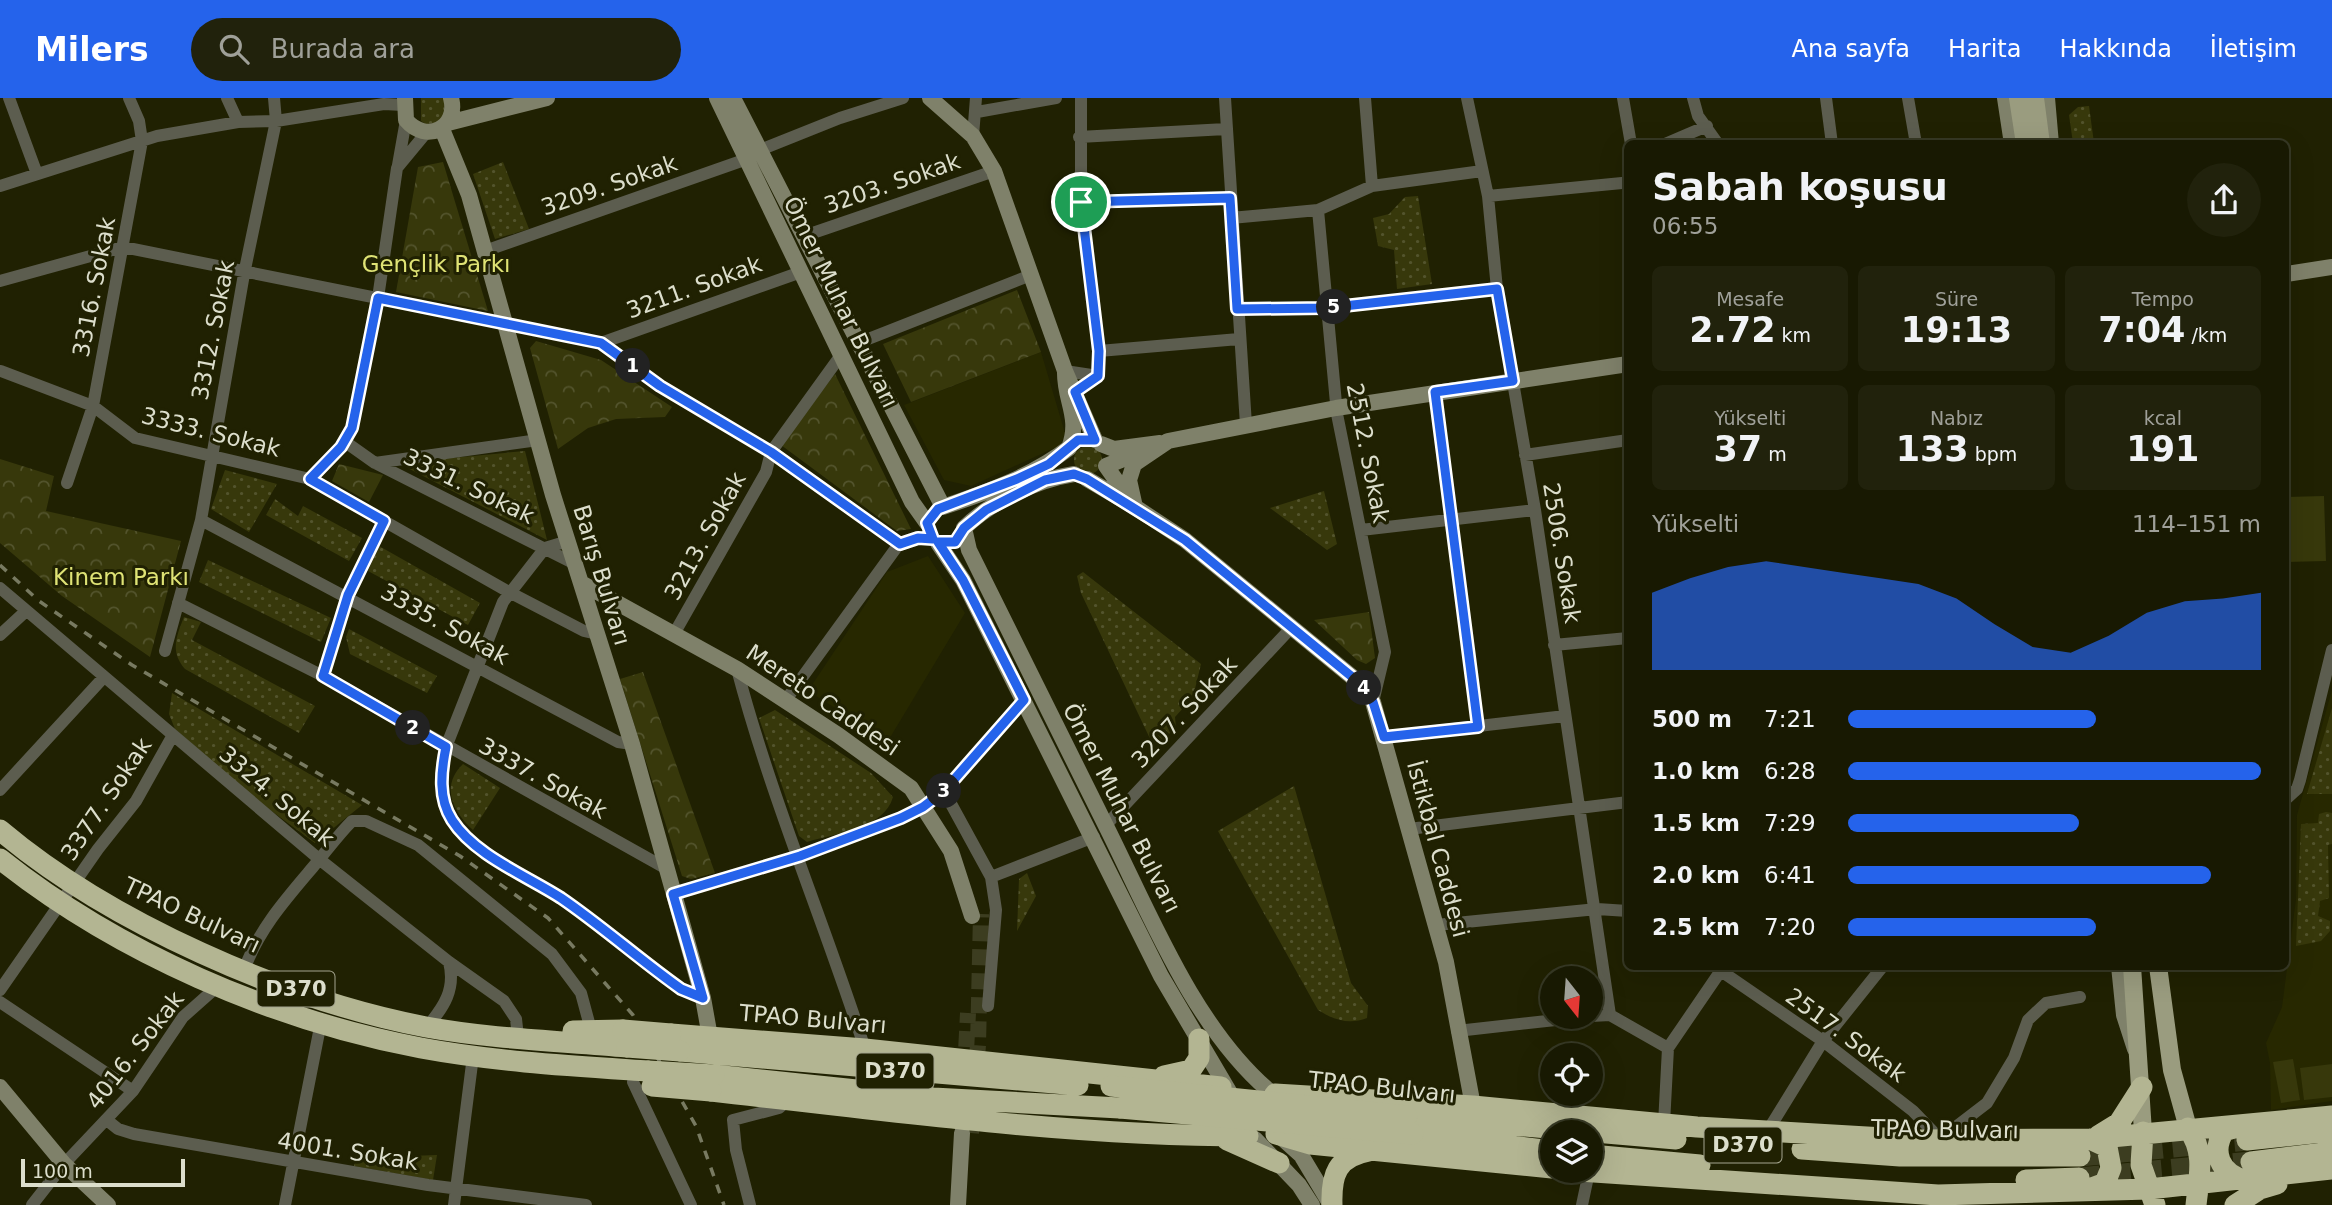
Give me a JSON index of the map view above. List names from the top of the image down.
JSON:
{
  "streets": {
    "highway": ["TPAO Bulvarı", "D370"],
    "street": [
      "3203. Sokak",
      "3209. Sokak",
      "3316. Sokak",
      "3211. Sokak",
      "Ömer Muhar Bulvarı",
      "3312. Sokak",
      "3333. Sokak",
      "2512. Sokak",
      "3331. Sokak",
      "3213. Sokak",
      "2506. Sokak",
      "Barış Bulvarı",
      "3335. Sokak",
      "Mereto Caddesi",
      "3207. Sokak",
      "3337. Sokak",
      "3324. Sokak",
      "3377. Sokak",
      "İstikbal Caddesi",
      "2517. Sokak",
      "4016. Sokak",
      "4001. Sokak"
    ]
  },
  "crossings": [
    ["3203. Sokak", "Ömer Muhar Bulvarı"],
    ["3209. Sokak", "Ömer Muhar Bulvarı"],
    ["3209. Sokak", "Barış Bulvarı"],
    ["3316. Sokak", "3333. Sokak"],
    ["3211. Sokak", "Ömer Muhar Bulvarı"],
    ["Ömer Muhar Bulvarı", "3213. Sokak"],
    ["Ömer Muhar Bulvarı", "3207. Sokak"],
    ["Ömer Muhar Bulvarı", "TPAO Bulvarı"],
    ["3312. Sokak", "3333. Sokak"],
    ["3312. Sokak", "3335. Sokak"],
    ["3312. Sokak", "3337. Sokak"],
    ["3333. Sokak", "Barış Bulvarı"],
    ["2512. Sokak", "İstikbal Caddesi"],
    ["3331. Sokak", "Barış Bulvarı"],
    ["3213. Sokak", "Mereto Caddesi"],
    ["Barış Bulvarı", "3335. Sokak"],
    ["Barış Bulvarı", "Mereto Caddesi"],
    ["Barış Bulvarı", "3337. Sokak"],
    ["Barış Bulvarı", "TPAO Bulvarı"],
    ["3207. Sokak", "İstikbal Caddesi"],
    ["3324. Sokak", "3377. Sokak"],
    ["3324. Sokak", "TPAO Bulvarı"],
    ["3377. Sokak", "TPAO Bulvarı"],
    ["İstikbal Caddesi", "TPAO Bulvarı"],
    ["TPAO Bulvarı", "D370"],
    ["TPAO Bulvarı", "2517. Sokak"],
    ["TPAO Bulvarı", "4016. Sokak"],
    ["4016. Sokak", "4001. Sokak"]
  ],
  "parks": ["Gençlik Parkı", "Kinem Parkı"],
  "scale_bar": "100 m",
  "north": "bottom",
  "page": {
    "header": "Milers",
    "search": "Burada ara",
    "nav": [
      "Ana sayfa",
      "Harita",
      "Hakkında",
      "İletişim"
    ],
    "heading": ["Sabah koşusu", "06:55"],
    "stats": [
      ["Mesafe", "2.72 km"],
      ["Süre", "19:13"],
      ["Tempo", "7:04 /km"],
      ["Yükselti", "37 m"],
      ["Nabız", "133 bpm"],
      ["kcal", "191"]
    ],
    "pins": [
      "5",
      "1",
      "4",
      "2",
      "3"
    ],
    "chart": ["Yükselti", "114–151 m"],
    "list": [
      {
        "name": "500 m",
        "note": "7:21"
      },
      {
        "name": "1.0 km",
        "note": "6:28"
      },
      {
        "name": "1.5 km",
        "note": "7:29"
      },
      {
        "name": "2.0 km",
        "note": "6:41"
      },
      {
        "name": "2.5 km",
        "note": "7:20"
      }
    ],
    "scale": "100 m"
  }
}
